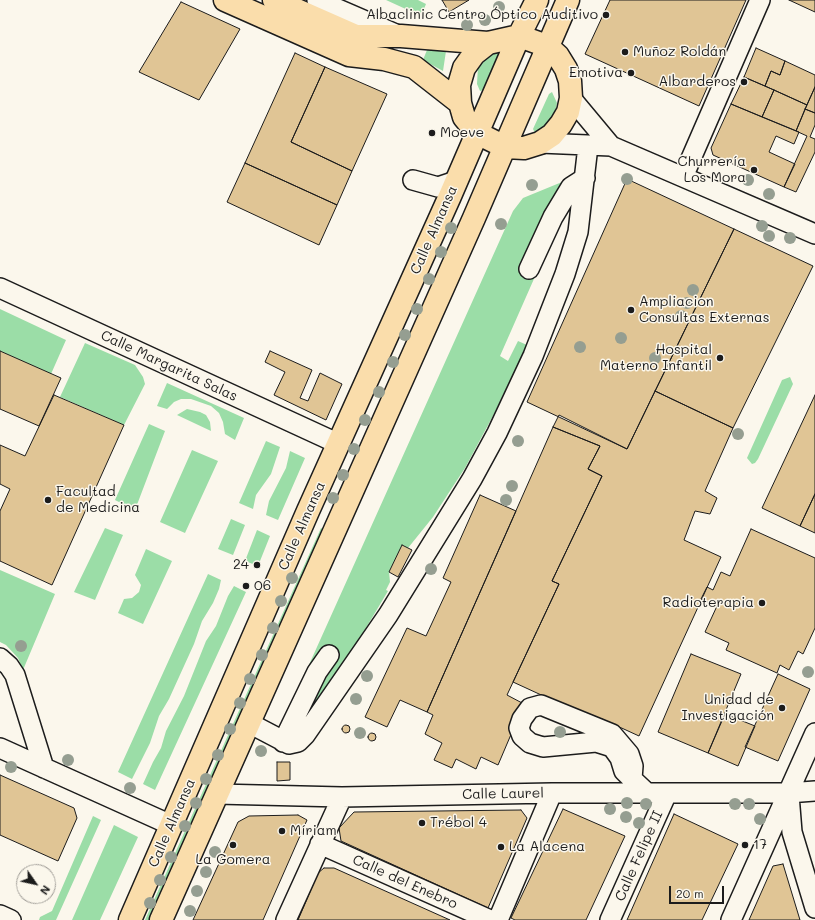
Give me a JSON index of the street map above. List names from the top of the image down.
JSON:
{
  "streets": {
    "main road": ["Calle Almansa"],
    "street": [
      "Calle Margarita Salas",
      "Calle Laurel",
      "Calle Felipe II",
      "Calle del Enebro"
    ]
  },
  "crossings": [
    ["Calle Almansa", "Calle Margarita Salas"],
    ["Calle Laurel", "Calle Felipe II"]
  ],
  "places": [
    "Albaclinic Centro Óptico Auditivo",
    "Muñoz Roldán",
    "Emotiva",
    "Albarderos",
    "Moeve",
    "Churrería Los Mora",
    "Ampliacion Consultas Externas",
    "Hospital Materno Infantil",
    "Facultad de Medicina",
    "24",
    "06",
    "Radioterapia",
    "Unidad de Investigación",
    "Trébol 4",
    "Míriam",
    "La Gomera",
    "17",
    "La Alacena"
  ],
  "scale_bar": "20 m",
  "north": "bottom right"
}
